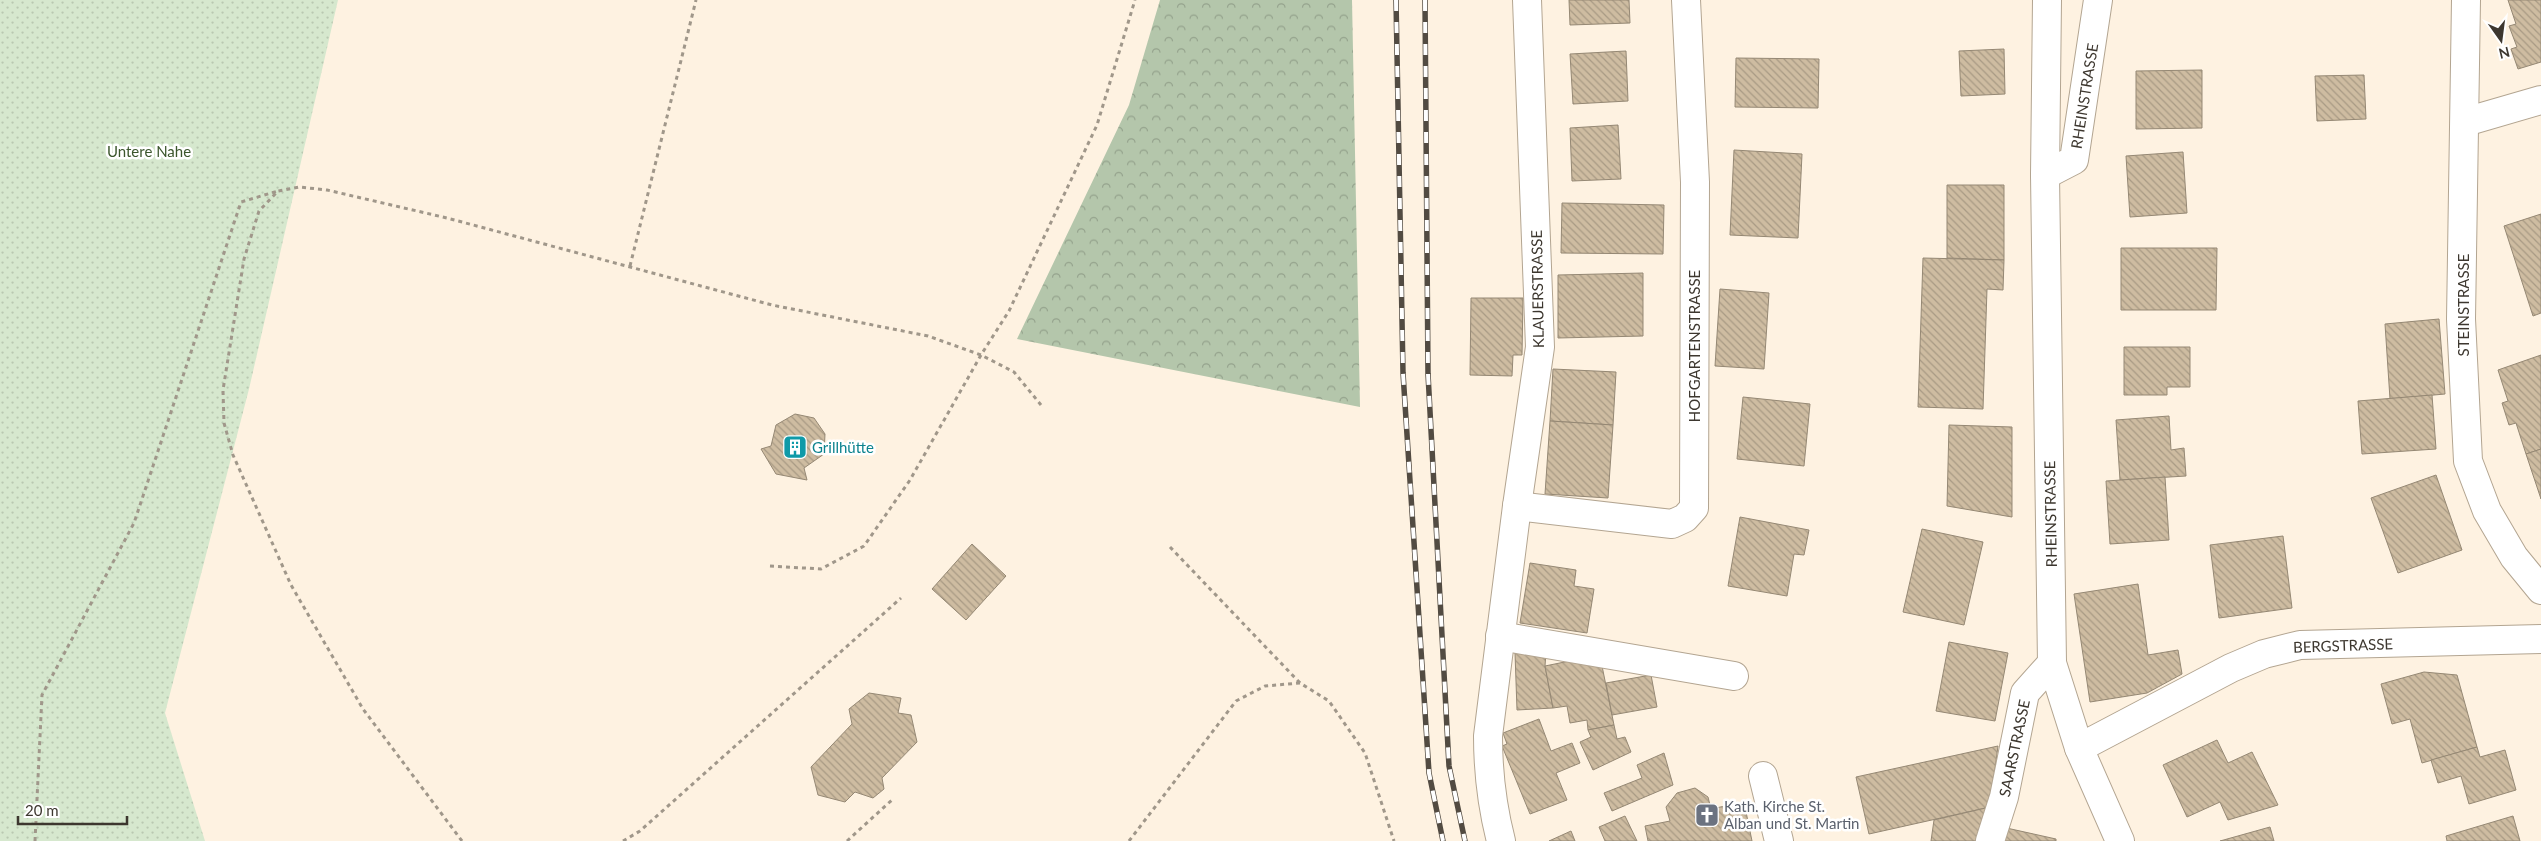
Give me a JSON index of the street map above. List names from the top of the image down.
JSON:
{
  "streets": {
    "street": [
      "RHEINSTRASSE",
      "KLAUERSTRASSE",
      "STEINSTRASSE",
      "HOFGARTENSTRASSE",
      "BERGSTRASSE",
      "SAARSTRASSE"
    ]
  },
  "crossings": [
    ["RHEINSTRASSE", "BERGSTRASSE"],
    ["RHEINSTRASSE", "SAARSTRASSE"],
    ["KLAUERSTRASSE", "HOFGARTENSTRASSE"]
  ],
  "parks": ["Untere Nahe"],
  "places": {
    "building": ["Grillhütte"],
    "church": ["Kath. Kirche St. Alban und St. Martin"]
  },
  "scale_bar": "20 m",
  "north": "bottom"
}
